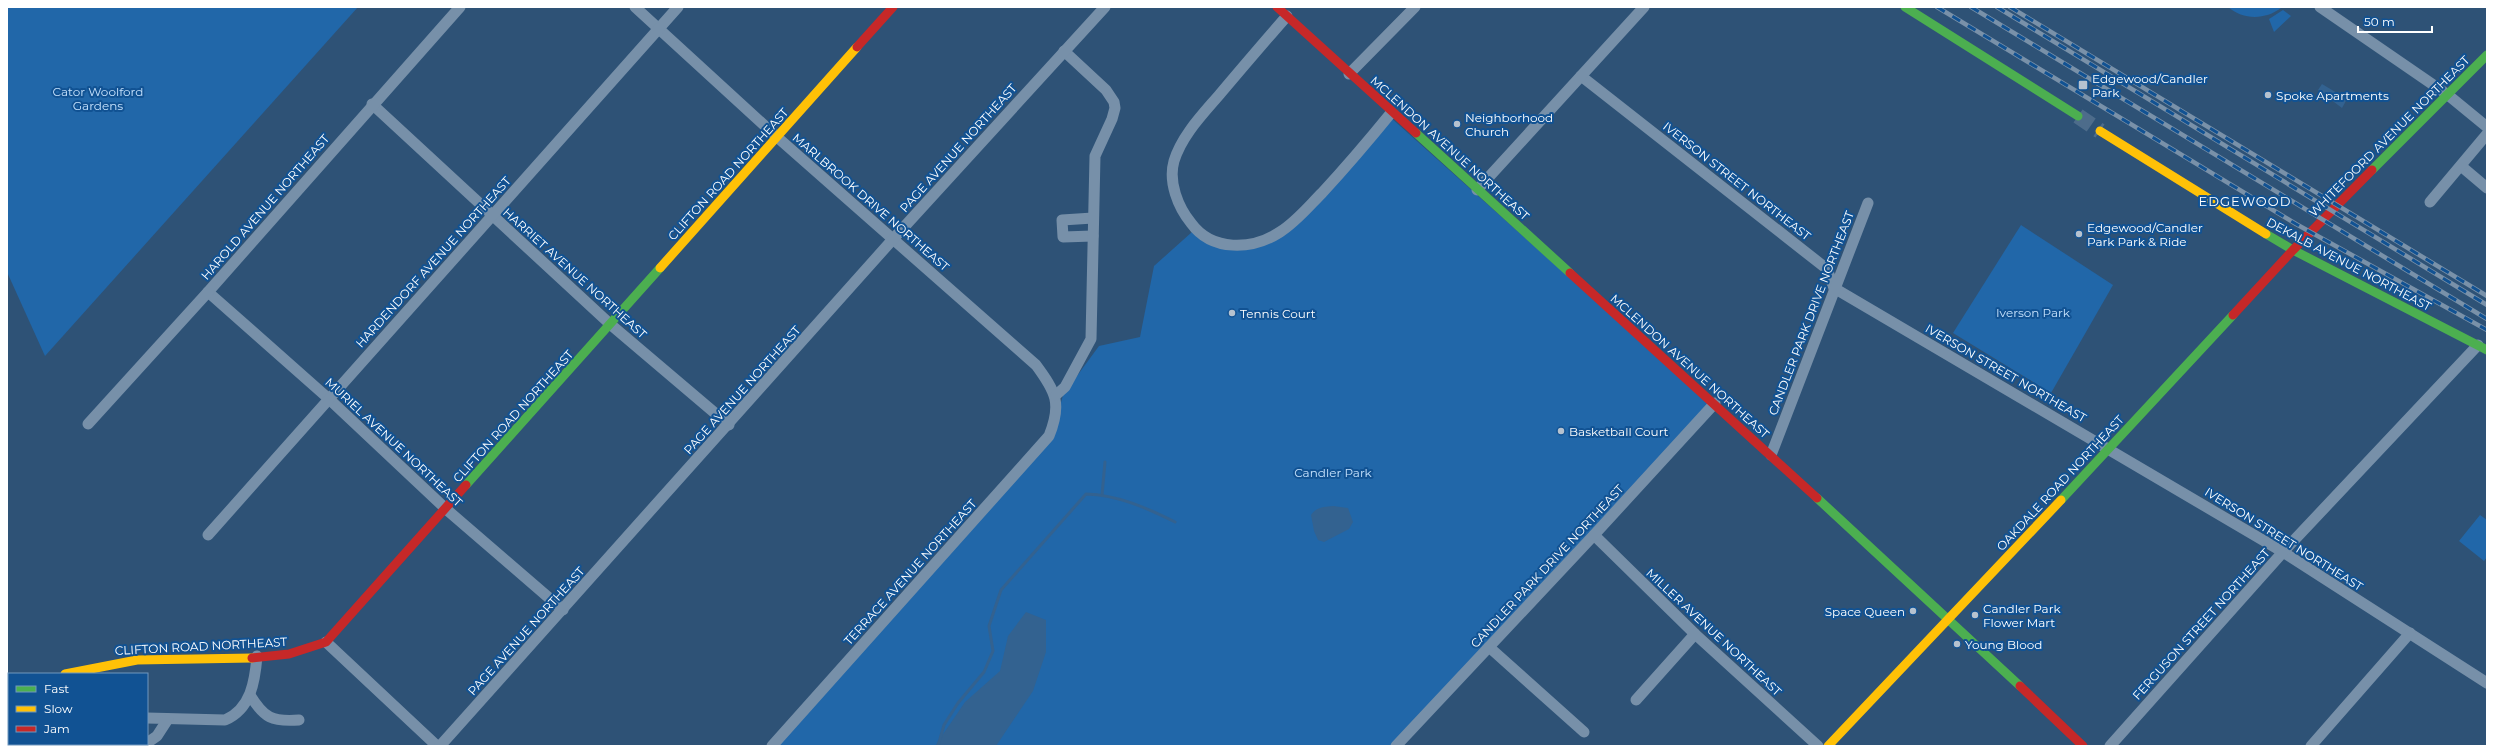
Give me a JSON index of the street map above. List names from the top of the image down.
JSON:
{
  "streets": {
    "street": [
      "WHITEFOORD AVENUE NORTHEAST",
      "PAGE AVENUE NORTHEAST",
      "MCLENDON AVENUE NORTHEAST",
      "CLIFTON ROAD NORTHEAST",
      "IVERSON STREET NORTHEAST",
      "MARLBROOK DRIVE NORTHEAST",
      "HAROLD AVENUE NORTHEAST",
      "HARDENDORF AVENUE NORTHEAST",
      "DEKALB AVENUE NORTHEAST",
      "HARRIET AVENUE NORTHEAST",
      "CANDLER PARK DRIVE NORTHEAST",
      "MURIEL AVENUE NORTHEAST",
      "OAKDALE ROAD NORTHEAST",
      "TERRACE AVENUE NORTHEAST",
      "FERGUSON STREET NORTHEAST",
      "MILLER AVENUE NORTHEAST"
    ]
  },
  "crossings": [
    ["WHITEFOORD AVENUE NORTHEAST", "OAKDALE ROAD NORTHEAST"],
    ["PAGE AVENUE NORTHEAST", "MARLBROOK DRIVE NORTHEAST"],
    ["PAGE AVENUE NORTHEAST", "HARRIET AVENUE NORTHEAST"],
    ["PAGE AVENUE NORTHEAST", "MURIEL AVENUE NORTHEAST"],
    ["MCLENDON AVENUE NORTHEAST", "CANDLER PARK DRIVE NORTHEAST"],
    ["MCLENDON AVENUE NORTHEAST", "OAKDALE ROAD NORTHEAST"],
    ["CLIFTON ROAD NORTHEAST", "MARLBROOK DRIVE NORTHEAST"],
    ["CLIFTON ROAD NORTHEAST", "HARRIET AVENUE NORTHEAST"],
    ["CLIFTON ROAD NORTHEAST", "MURIEL AVENUE NORTHEAST"],
    ["IVERSON STREET NORTHEAST", "CANDLER PARK DRIVE NORTHEAST"],
    ["IVERSON STREET NORTHEAST", "OAKDALE ROAD NORTHEAST"],
    ["IVERSON STREET NORTHEAST", "FERGUSON STREET NORTHEAST"],
    ["MARLBROOK DRIVE NORTHEAST", "HARDENDORF AVENUE NORTHEAST"],
    ["MARLBROOK DRIVE NORTHEAST", "TERRACE AVENUE NORTHEAST"],
    ["HAROLD AVENUE NORTHEAST", "HARRIET AVENUE NORTHEAST"],
    ["HAROLD AVENUE NORTHEAST", "MURIEL AVENUE NORTHEAST"],
    ["HARDENDORF AVENUE NORTHEAST", "HARRIET AVENUE NORTHEAST"],
    ["HARDENDORF AVENUE NORTHEAST", "MURIEL AVENUE NORTHEAST"],
    ["DEKALB AVENUE NORTHEAST", "OAKDALE ROAD NORTHEAST"],
    ["DEKALB AVENUE NORTHEAST", "FERGUSON STREET NORTHEAST"],
    ["CANDLER PARK DRIVE NORTHEAST", "MILLER AVENUE NORTHEAST"]
  ],
  "districts": ["EDGEWOOD"],
  "parks": ["Cator Woolford Gardens", "Iverson Park", "Candler Park"],
  "places": {
    "transit": ["Edgewood/Candler Park"],
    "other": [
      "Spoke Apartments",
      "Neighborhood Church",
      "Edgewood/Candler Park Park & Ride",
      "Tennis Court",
      "Basketball Court",
      "Space Queen",
      "Candler Park Flower Mart",
      "Young Blood"
    ]
  },
  "legend": ["Fast", "Slow", "Jam"],
  "scale_bar": "50 m"
}
